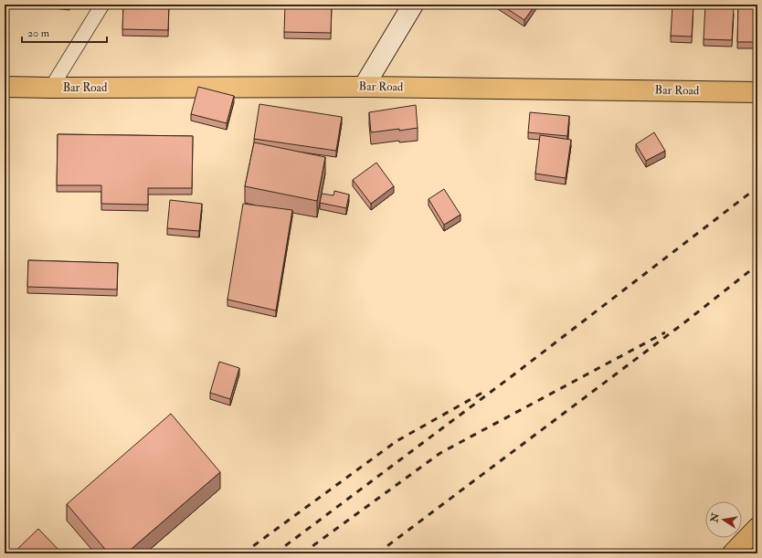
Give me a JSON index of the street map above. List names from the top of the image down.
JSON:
{
  "streets": {
    "main road": ["Bar Road"]
  },
  "scale_bar": "20 m",
  "north": "left"
}
